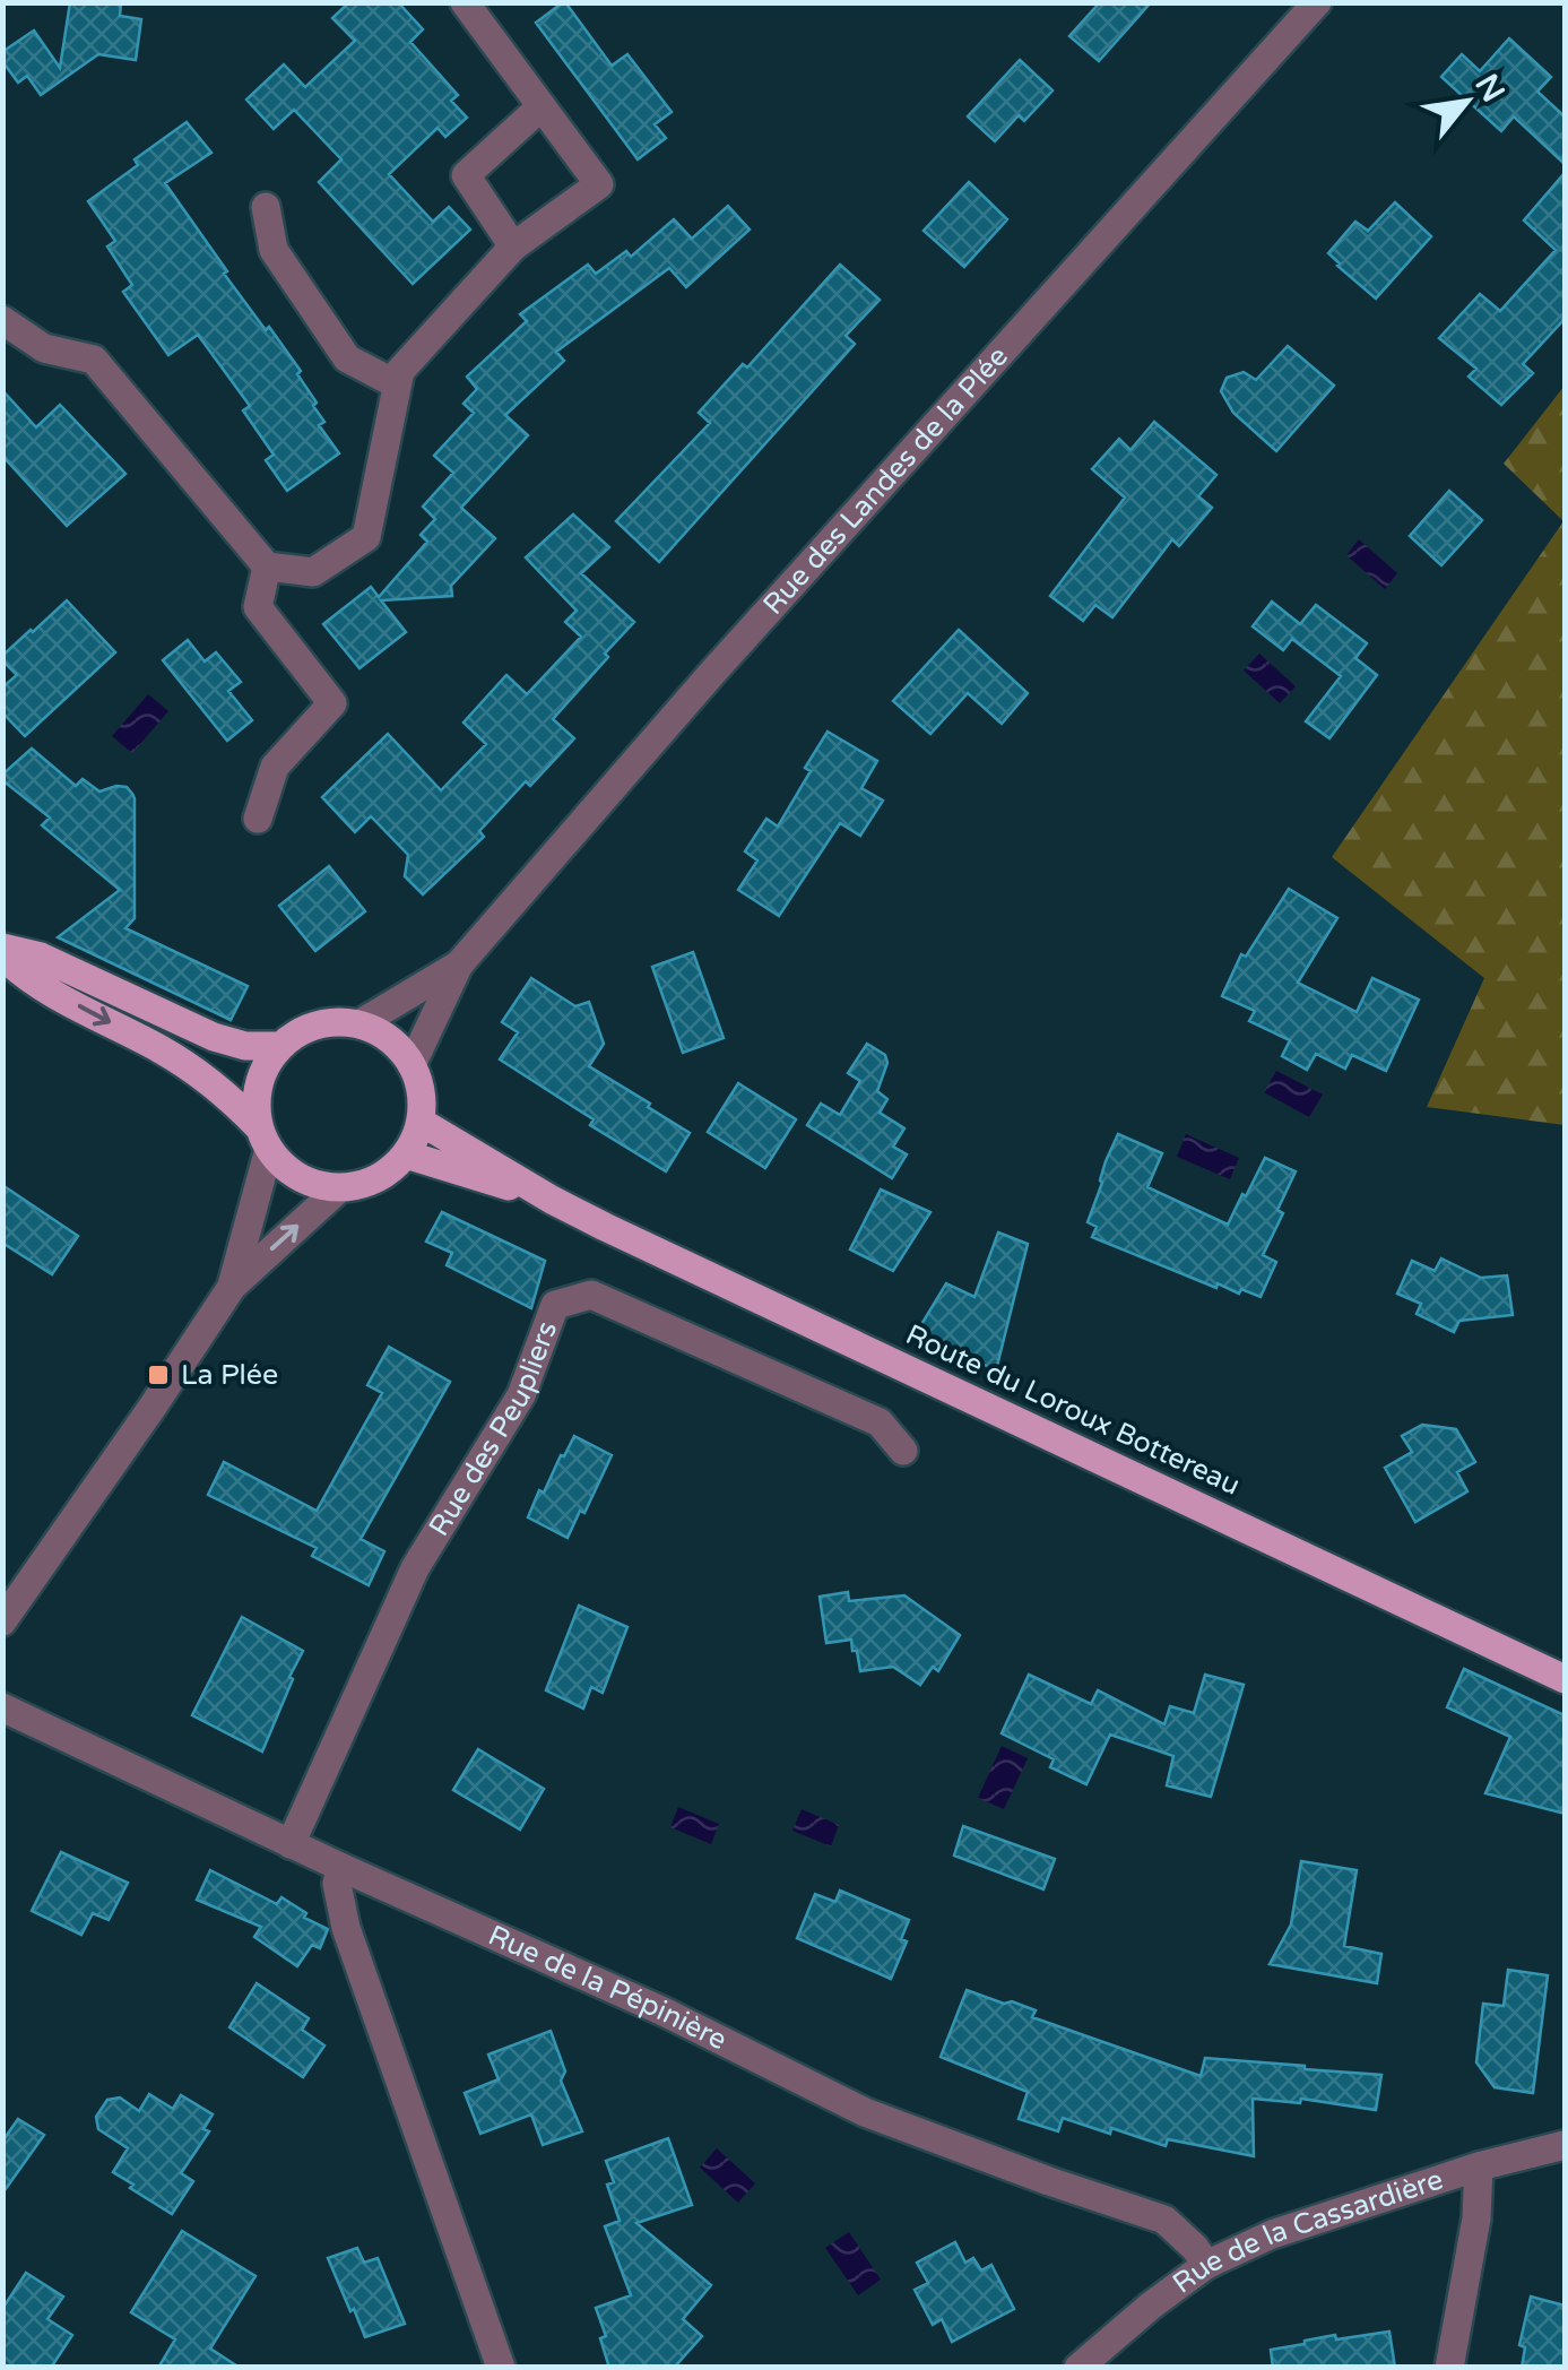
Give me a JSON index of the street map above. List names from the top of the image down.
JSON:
{
  "streets": {
    "main road": ["Route du Loroux Bottereau"],
    "street": [
      "Rue des Landes de la Plée",
      "Rue des Peupliers",
      "Rue de la Pépinière",
      "Rue de la Cassardière"
    ]
  },
  "crossings": [
    ["Rue des Landes de la Plée", "Route du Loroux Bottereau"],
    ["Rue des Peupliers", "Rue de la Pépinière"],
    ["Rue de la Pépinière", "Rue de la Cassardière"]
  ],
  "places": {
    "transit": ["La Plée"]
  },
  "north": "top right"
}
